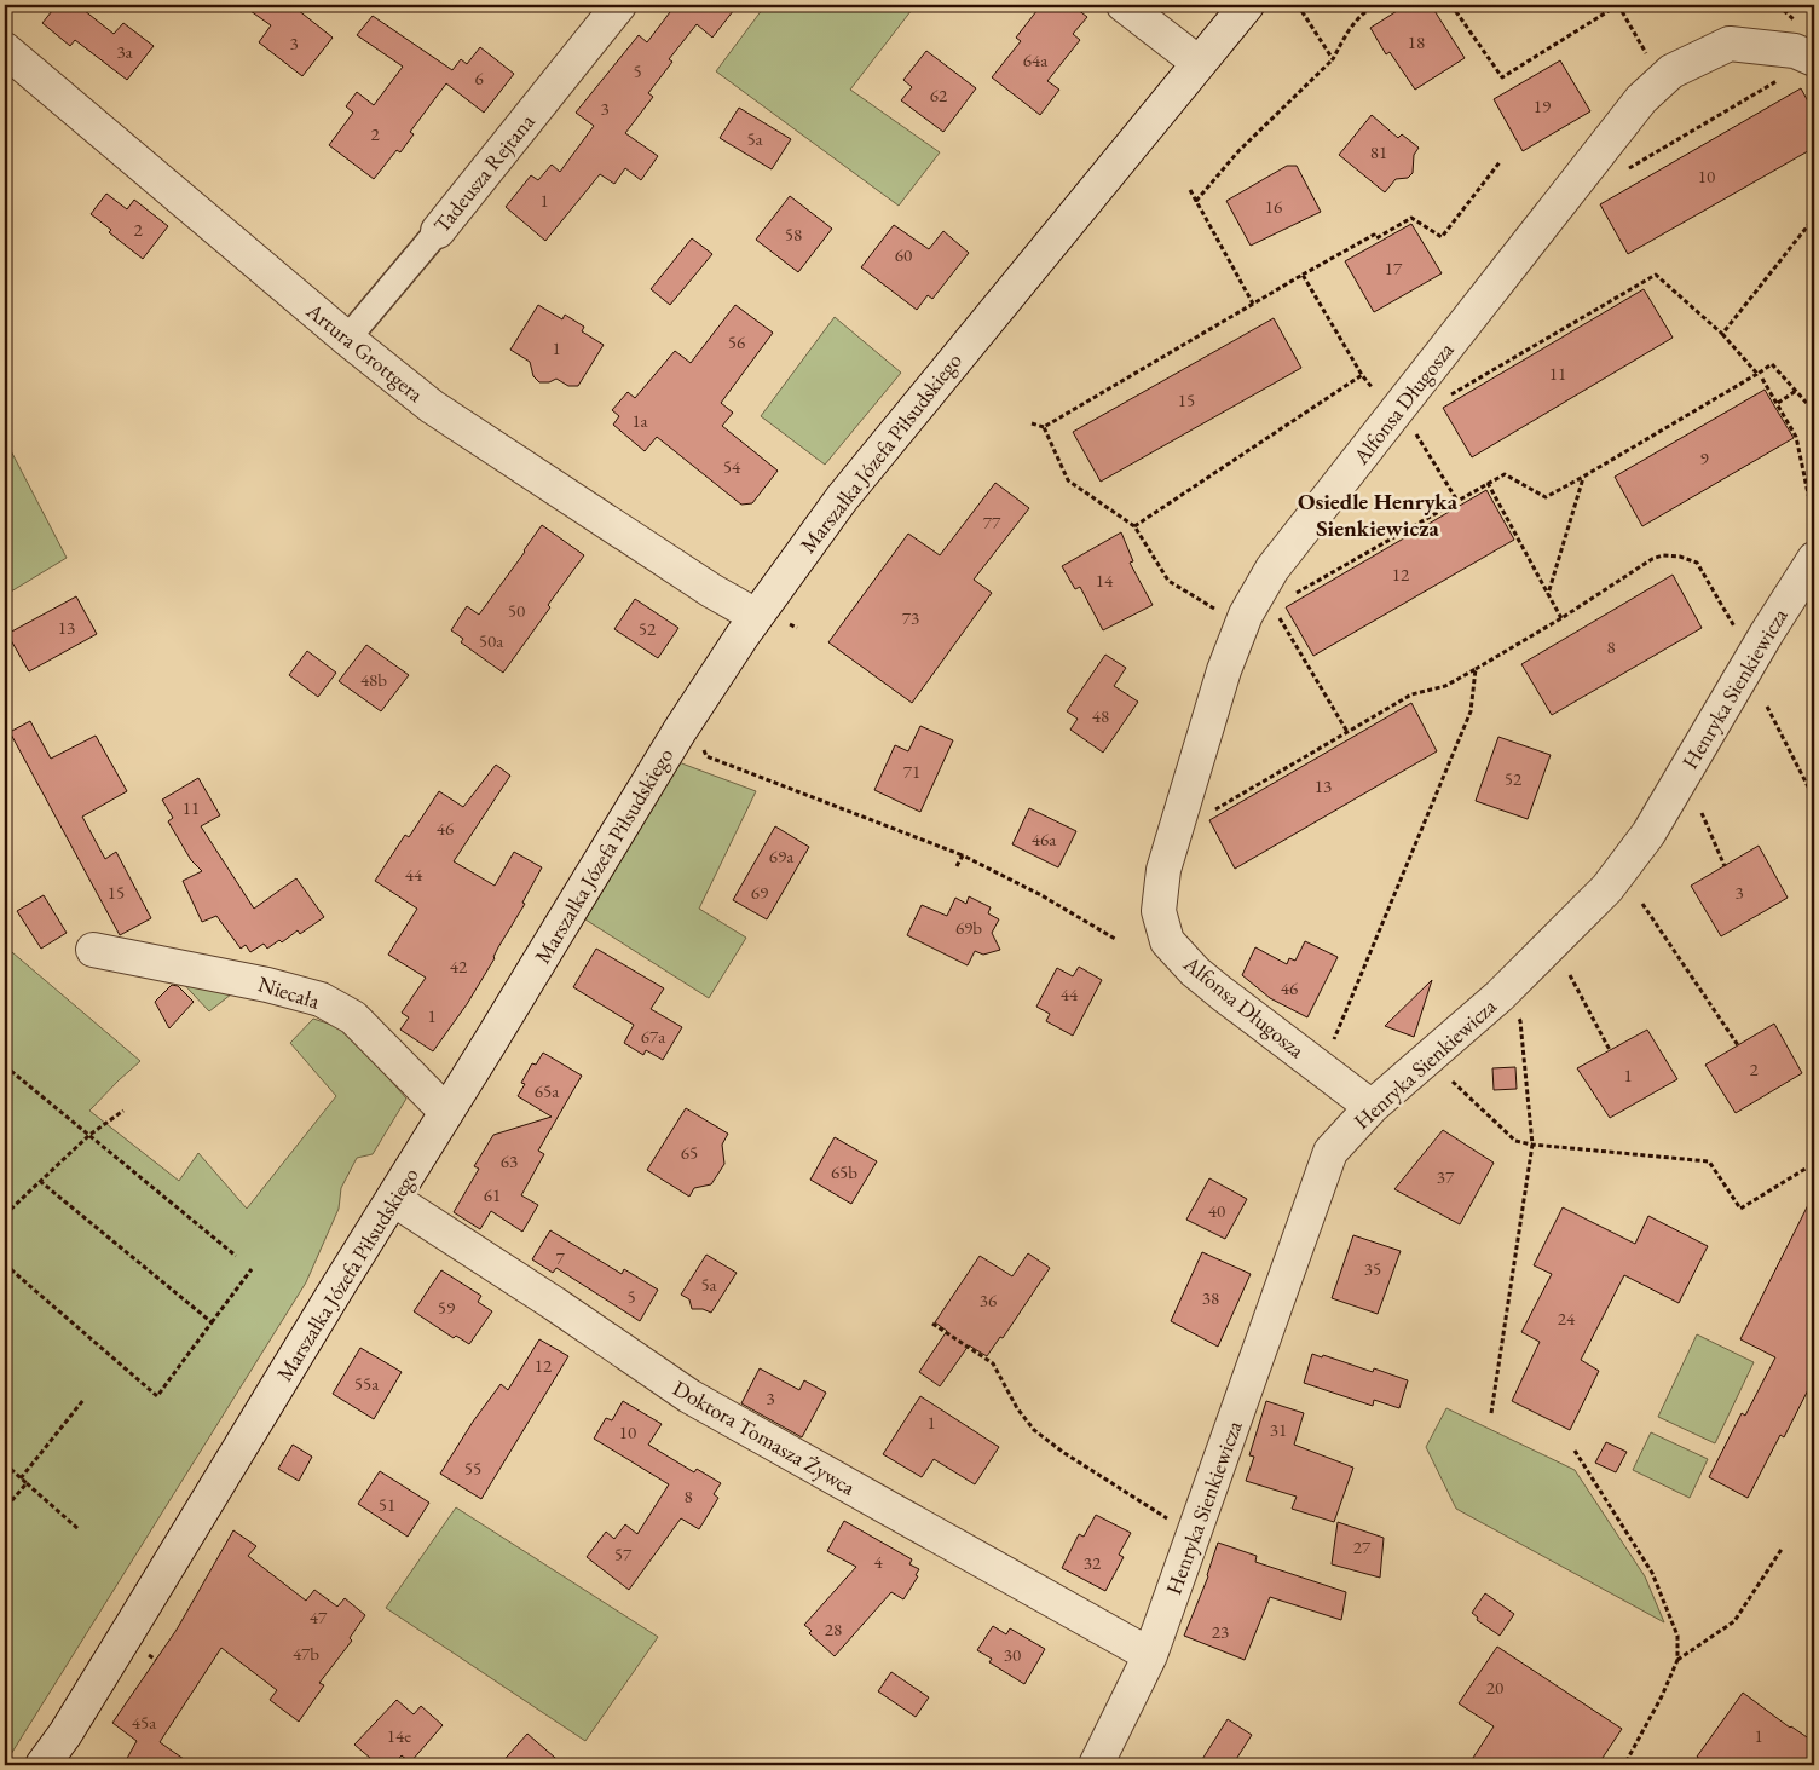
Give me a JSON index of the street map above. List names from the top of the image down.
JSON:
{
  "streets": {
    "street": [
      "Tadeusza Rejtana",
      "Artura Grottgera",
      "Alfonsa Długosza",
      "Marszałka Józefa Piłsudskiego",
      "Henryka Sienkiewicza",
      "Niecała",
      "Doktora Tomasza Żywca"
    ]
  },
  "crossings": [
    ["Tadeusza Rejtana", "Artura Grottgera"],
    ["Artura Grottgera", "Marszałka Józefa Piłsudskiego"],
    ["Alfonsa Długosza", "Henryka Sienkiewicza"],
    ["Marszałka Józefa Piłsudskiego", "Niecała"],
    ["Marszałka Józefa Piłsudskiego", "Doktora Tomasza Żywca"],
    ["Henryka Sienkiewicza", "Doktora Tomasza Żywca"]
  ],
  "districts": ["Osiedle Henryka Sienkiewicza"],
  "house_numbers": [
    "18",
    "3",
    "3a",
    "64a",
    "5",
    "6",
    "62",
    "19",
    "3",
    "2",
    "5a",
    "81",
    "10",
    "1",
    "16",
    "2",
    "58",
    "60",
    "17",
    "56",
    "1",
    "11",
    "15",
    "1a",
    "9",
    "54",
    "77",
    "12",
    "14",
    "50",
    "73",
    "13",
    "52",
    "50a",
    "8",
    "48b",
    "48",
    "71",
    "52",
    "13",
    "11",
    "46",
    "46a",
    "69a",
    "44",
    "15",
    "69",
    "3",
    "69b",
    "42",
    "46",
    "44",
    "1",
    "67a",
    "2",
    "1",
    "65a",
    "65",
    "63",
    "65b",
    "37",
    "61",
    "40",
    "7",
    "35",
    "5a",
    "5",
    "38",
    "36",
    "59",
    "24",
    "12",
    "55a",
    "3",
    "1",
    "31",
    "10",
    "55",
    "8",
    "51",
    "27",
    "57",
    "4",
    "32",
    "47",
    "28",
    "23",
    "47b",
    "30",
    "20",
    "45a",
    "14e",
    "1"
  ]
}
